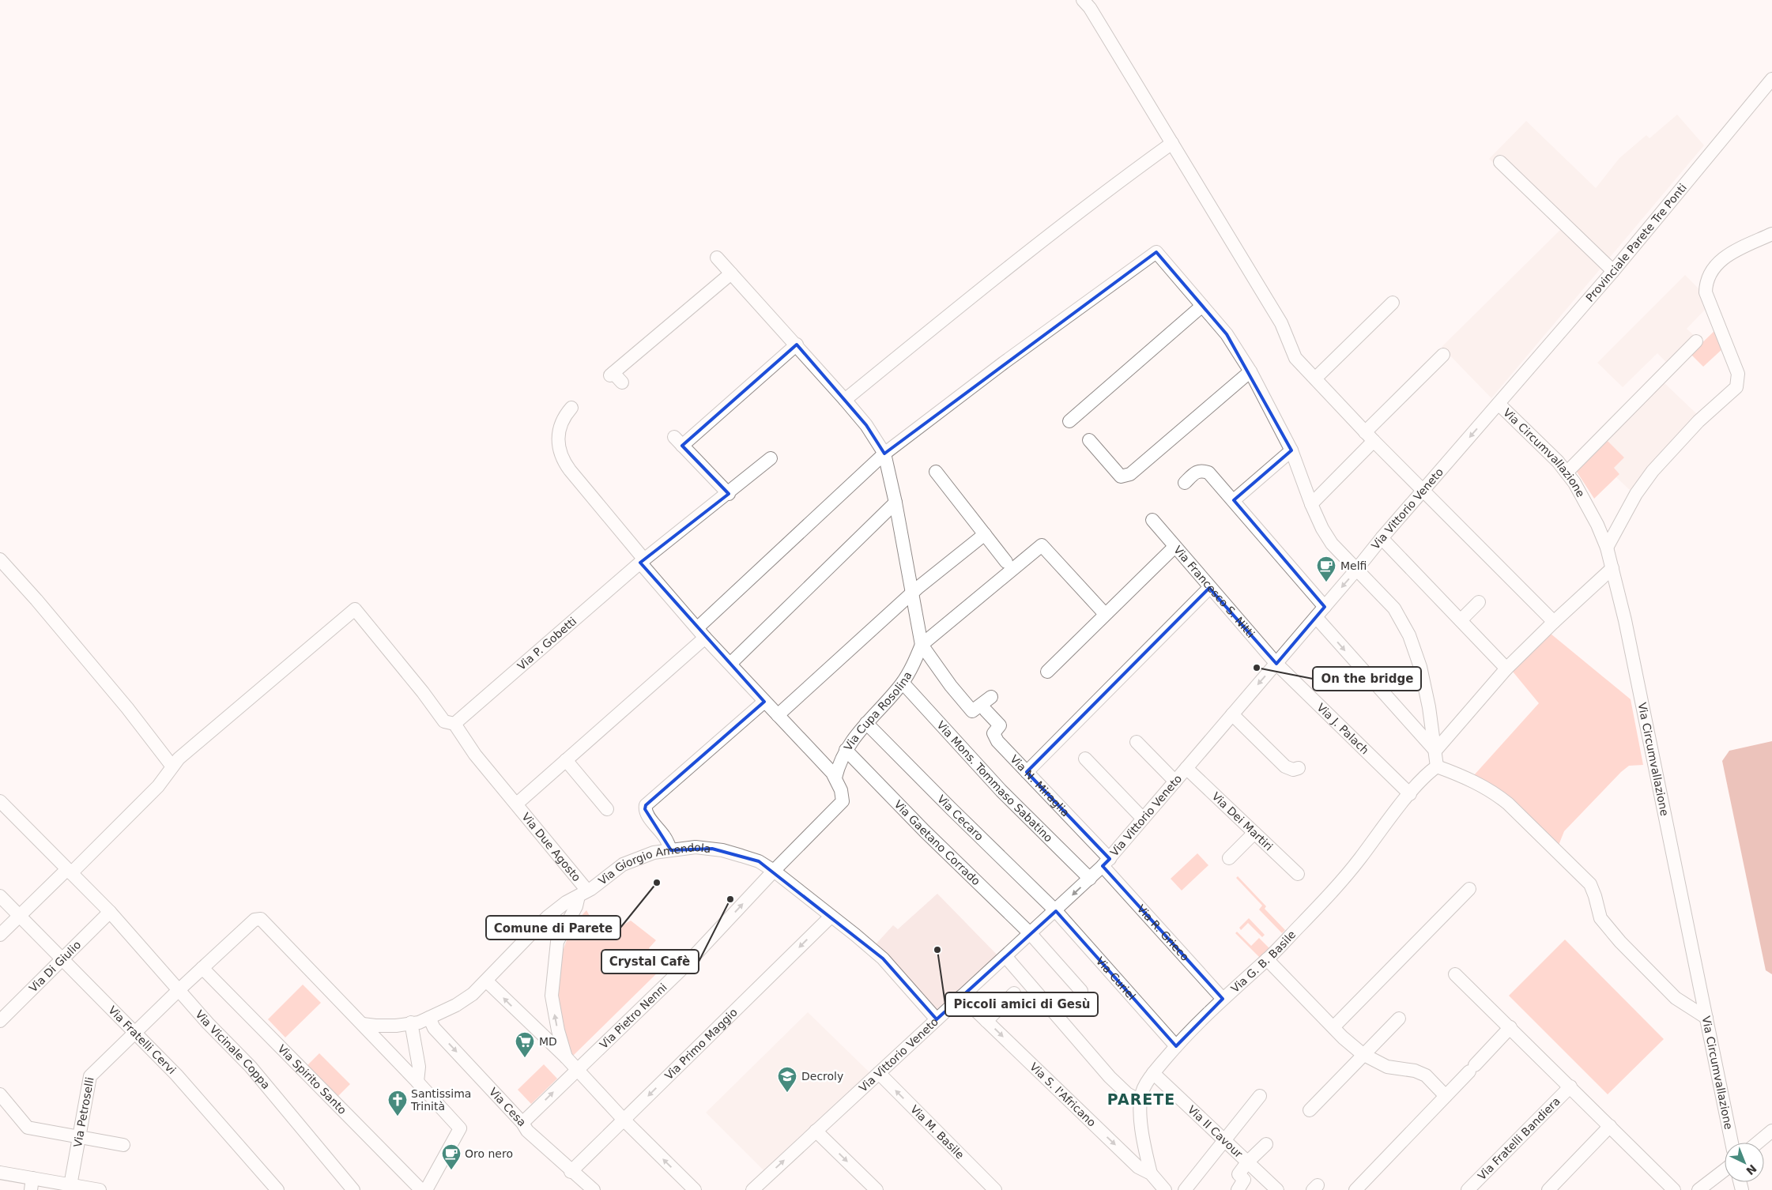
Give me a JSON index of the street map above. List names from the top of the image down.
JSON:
{
  "streets": {
    "street": [
      "Provinciale Parete Tre Ponti",
      "Via Circumvallazione",
      "Via Vittorio Veneto",
      "Via Francesco S. Nitti",
      "Via P. Gobetti",
      "Via Cupa Rosolina",
      "Via J. Palach",
      "Via Mons. Tommaso Sabatino",
      "Via N. Miraglia",
      "Via Cecaro",
      "Via Dei Martiri",
      "Via Gaetano Corrado",
      "Via Due Agosto",
      "Via Giorgio Amendola",
      "Via R. Grieco",
      "Via G. B. Basile",
      "Via Di Giulio",
      "Via Curiel",
      "Via Pietro Nenni",
      "Via Fratelli Cervi",
      "Via Primo Maggio",
      "Via Vicinale Coppa",
      "Via Spirito Santo",
      "Via S. l'Africano",
      "Via Cesa",
      "Via Petroselli",
      "Via M. Basile",
      "Via II Cavour",
      "Via Fratelli Bandiera"
    ]
  },
  "crossings": [
    ["Provinciale Parete Tre Ponti", "Via Circumvallazione"],
    ["Provinciale Parete Tre Ponti", "Via Vittorio Veneto"],
    ["Via Circumvallazione", "Via Vittorio Veneto"],
    ["Via Vittorio Veneto", "Via Francesco S. Nitti"],
    ["Via Vittorio Veneto", "Via J. Palach"],
    ["Via Vittorio Veneto", "Via Mons. Tommaso Sabatino"],
    ["Via Vittorio Veneto", "Via N. Miraglia"],
    ["Via Vittorio Veneto", "Via Cecaro"],
    ["Via Vittorio Veneto", "Via Dei Martiri"],
    ["Via Vittorio Veneto", "Via Gaetano Corrado"],
    ["Via Vittorio Veneto", "Via Giorgio Amendola"],
    ["Via Vittorio Veneto", "Via R. Grieco"],
    ["Via Vittorio Veneto", "Via Curiel"],
    ["Via Vittorio Veneto", "Via S. l'Africano"],
    ["Via Vittorio Veneto", "Via M. Basile"],
    ["Via Francesco S. Nitti", "Via J. Palach"],
    ["Via P. Gobetti", "Via Due Agosto"],
    ["Via Cupa Rosolina", "Via Mons. Tommaso Sabatino"],
    ["Via Cupa Rosolina", "Via Cecaro"],
    ["Via Cupa Rosolina", "Via Gaetano Corrado"],
    ["Via Cupa Rosolina", "Via Pietro Nenni"],
    ["Via J. Palach", "Via G. B. Basile"],
    ["Via N. Miraglia", "Via R. Grieco"],
    ["Via Cecaro", "Via Curiel"],
    ["Via Due Agosto", "Via Giorgio Amendola"],
    ["Via Giorgio Amendola", "Via Pietro Nenni"],
    ["Via Giorgio Amendola", "Via Primo Maggio"],
    ["Via Giorgio Amendola", "Via Cesa"],
    ["Via Giorgio Amendola", "Via Petroselli"],
    ["Via R. Grieco", "Via G. B. Basile"],
    ["Via G. B. Basile", "Via Curiel"],
    ["Via G. B. Basile", "Via S. l'Africano"],
    ["Via G. B. Basile", "Via II Cavour"],
    ["Via Di Giulio", "Via Fratelli Cervi"],
    ["Via Di Giulio", "Via Vicinale Coppa"],
    ["Via Pietro Nenni", "Via Cesa"],
    ["Via Fratelli Cervi", "Via Petroselli"],
    ["Via Primo Maggio", "Via Cesa"],
    ["Via Vicinale Coppa", "Via Petroselli"],
    ["Via Spirito Santo", "Via Petroselli"]
  ],
  "one_way": ["Via Pietro Nenni", "Via Primo Maggio"],
  "districts": ["PARETE"],
  "places": {
    "cafe": ["Melfi", "Oro nero"],
    "other": [
      "On the bridge",
      "Comune di Parete",
      "Crystal Cafè",
      "Piccoli amici di Gesù"
    ],
    "supermarket": ["MD"],
    "school or university": ["Decroly"],
    "church": ["Santissima Trinità"]
  },
  "north": "bottom right"
}
